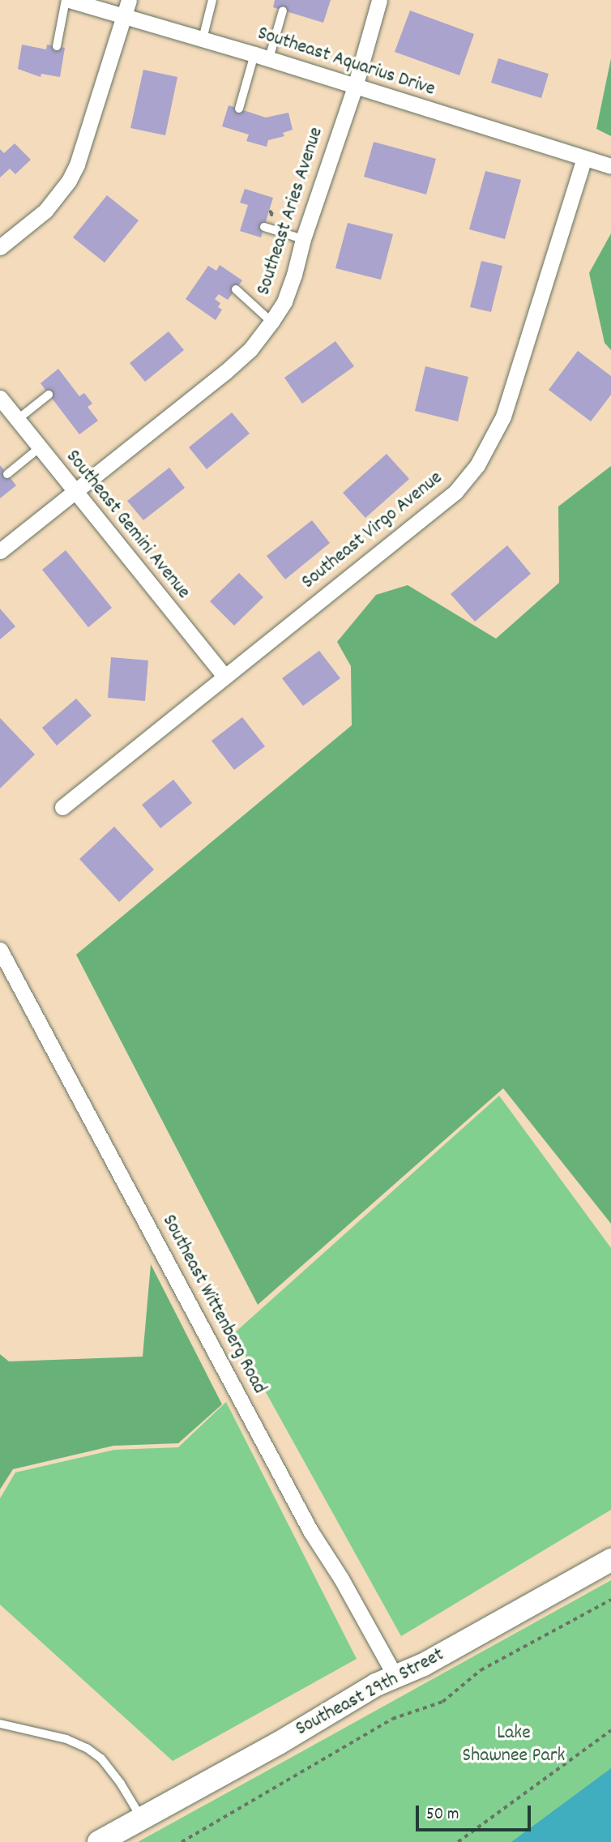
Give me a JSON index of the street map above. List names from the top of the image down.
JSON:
{
  "streets": {
    "main road": ["Southeast 29th Street"],
    "street": [
      "Southeast Aquarius Drive",
      "Southeast Aries Avenue",
      "Southeast Gemini Avenue",
      "Southeast Virgo Avenue",
      "Southeast Wittenberg Road"
    ]
  },
  "crossings": [
    ["Southeast Aquarius Drive", "Southeast Aries Avenue"],
    ["Southeast Aquarius Drive", "Southeast Virgo Avenue"],
    ["Southeast Aries Avenue", "Southeast Gemini Avenue"],
    ["Southeast Gemini Avenue", "Southeast Virgo Avenue"],
    ["Southeast Wittenberg Road", "Southeast 29th Street"]
  ],
  "parks": ["Lake Shawnee Park"],
  "scale_bar": "50 m"
}
